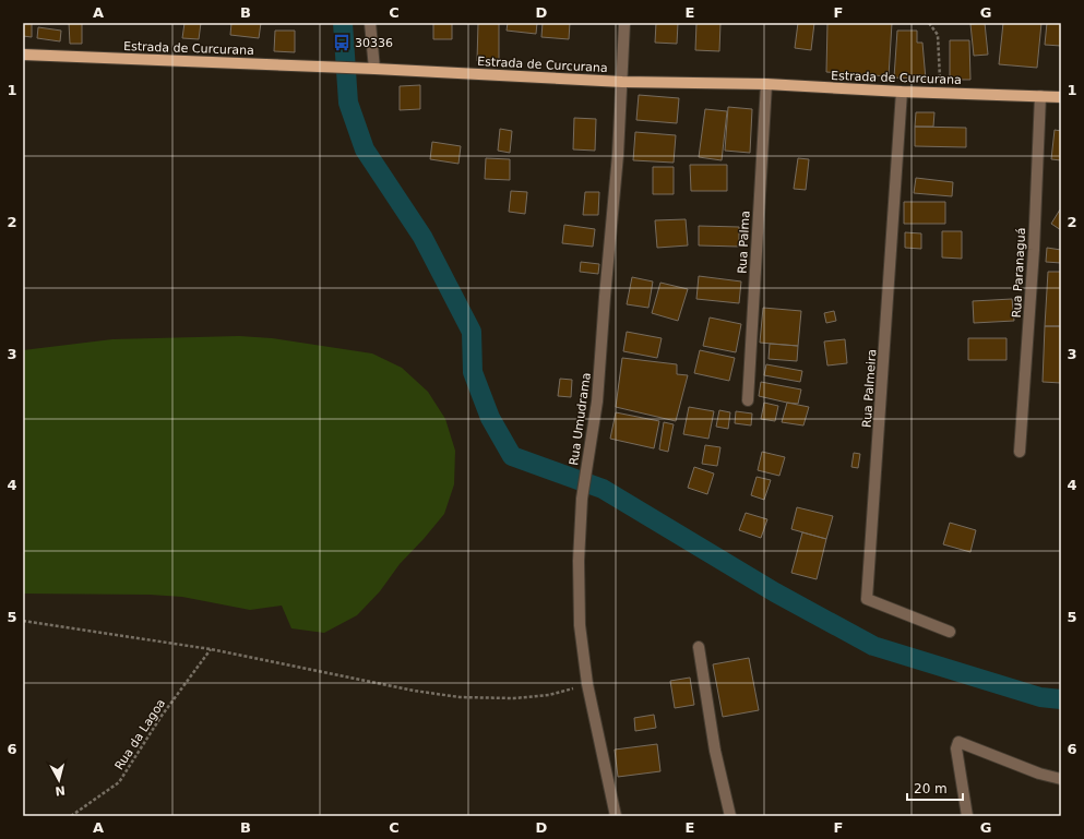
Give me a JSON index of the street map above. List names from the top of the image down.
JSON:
{
  "streets": {
    "main road": ["Estrada de Curcurana"],
    "street": [
      "Rua Palma",
      "Rua Paranaguá",
      "Rua Palmeira",
      "Rua Umudrama"
    ],
    "path": ["Rua da Lagoa"]
  },
  "crossings": [
    ["Estrada de Curcurana", "Rua Palma"],
    ["Estrada de Curcurana", "Rua Paranaguá"],
    ["Estrada de Curcurana", "Rua Palmeira"],
    ["Estrada de Curcurana", "Rua Umudrama"]
  ],
  "places": {
    "bus stop": ["30336"]
  },
  "scale_bar": "20 m",
  "north": "bottom",
  "grid": {
    "columns": [
      "A",
      "B",
      "C",
      "D",
      "E",
      "F",
      "G"
    ],
    "rows": [
      "1",
      "2",
      "3",
      "4",
      "5",
      "6"
    ]
  }
}
